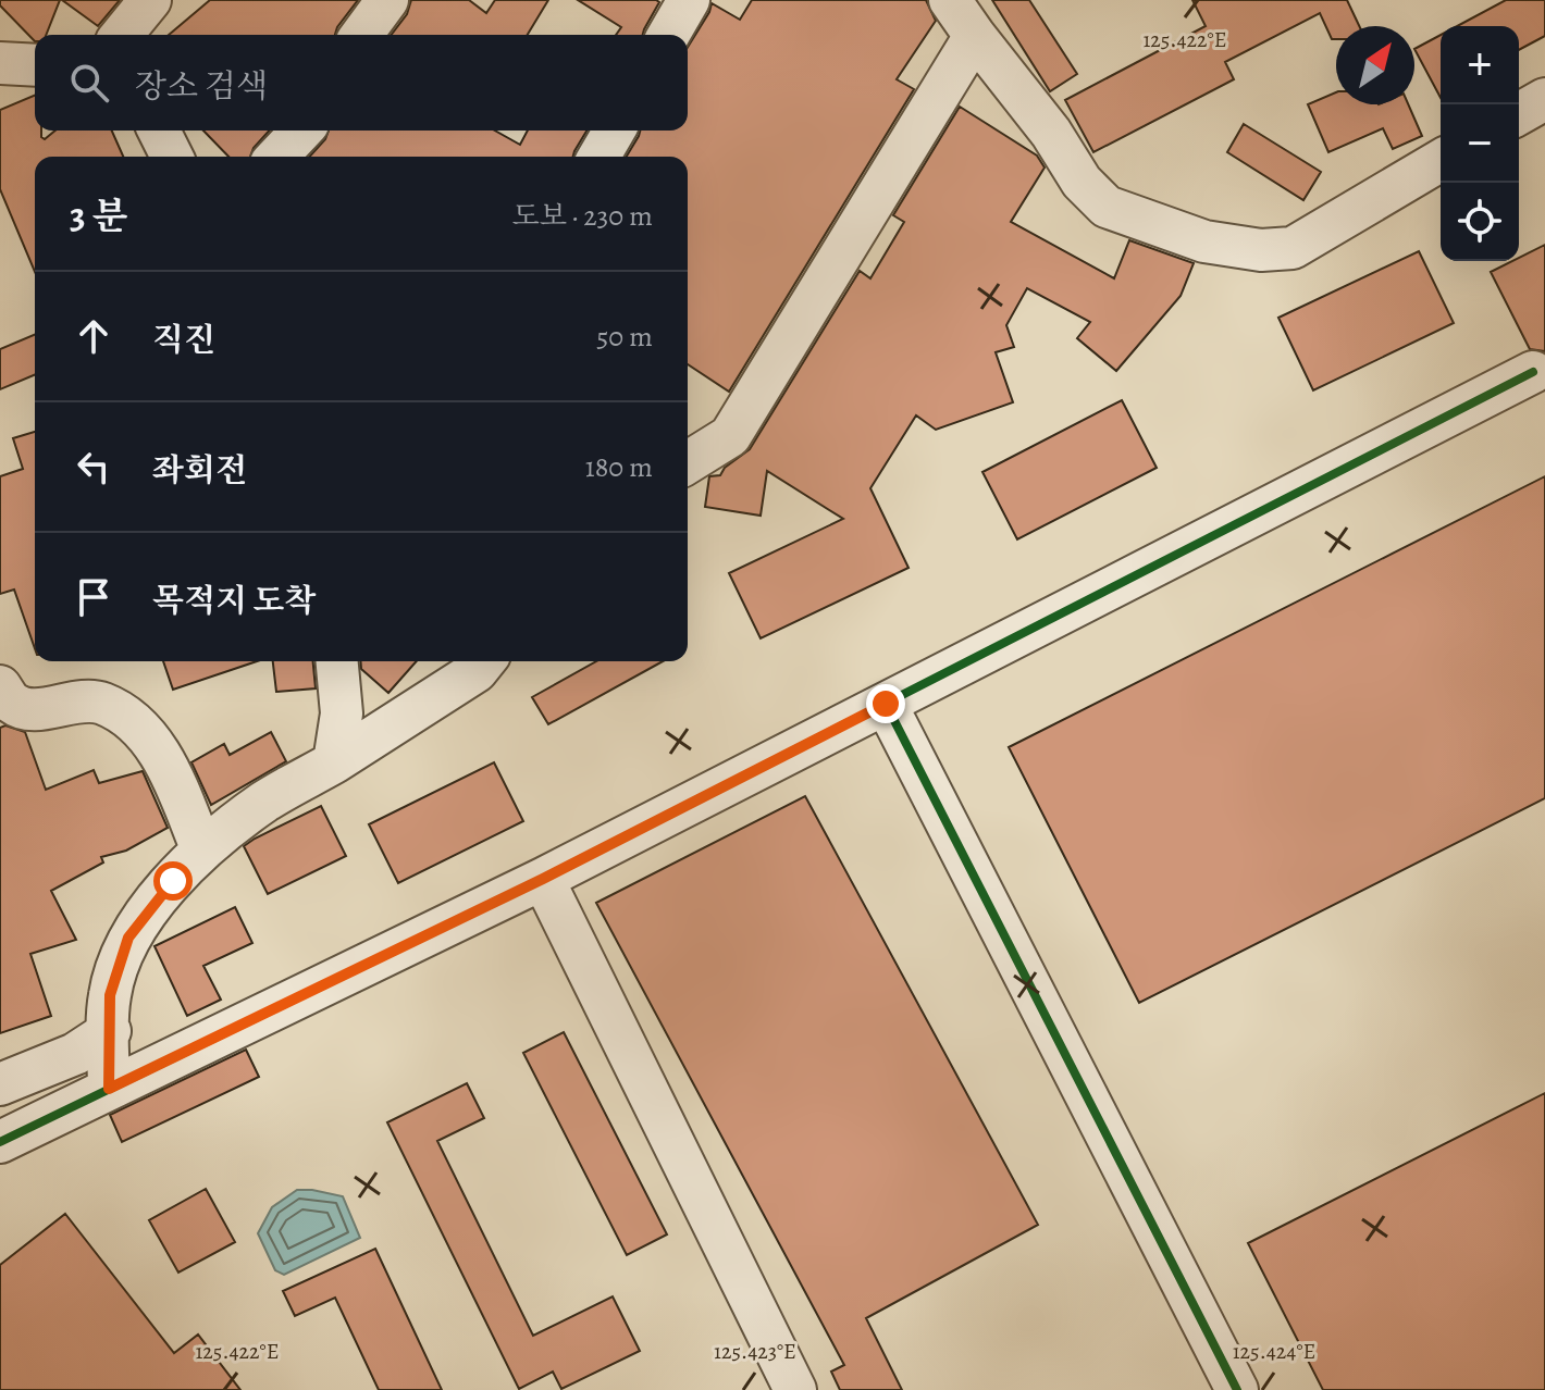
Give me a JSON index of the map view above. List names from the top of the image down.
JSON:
{
  "north": "top right",
  "page": {
    "map_buttons": ["+", "−"],
    "search": "장소 검색",
    "heading": ["3 분", "도보 · 230 m"],
    "list": [
      ["직진", "50 m"],
      ["좌회전", "180 m"],
      "목적지 도착"
    ]
  },
  "coordinates": ["125.422°E", "125.423°E", "125.424°E"]
}
